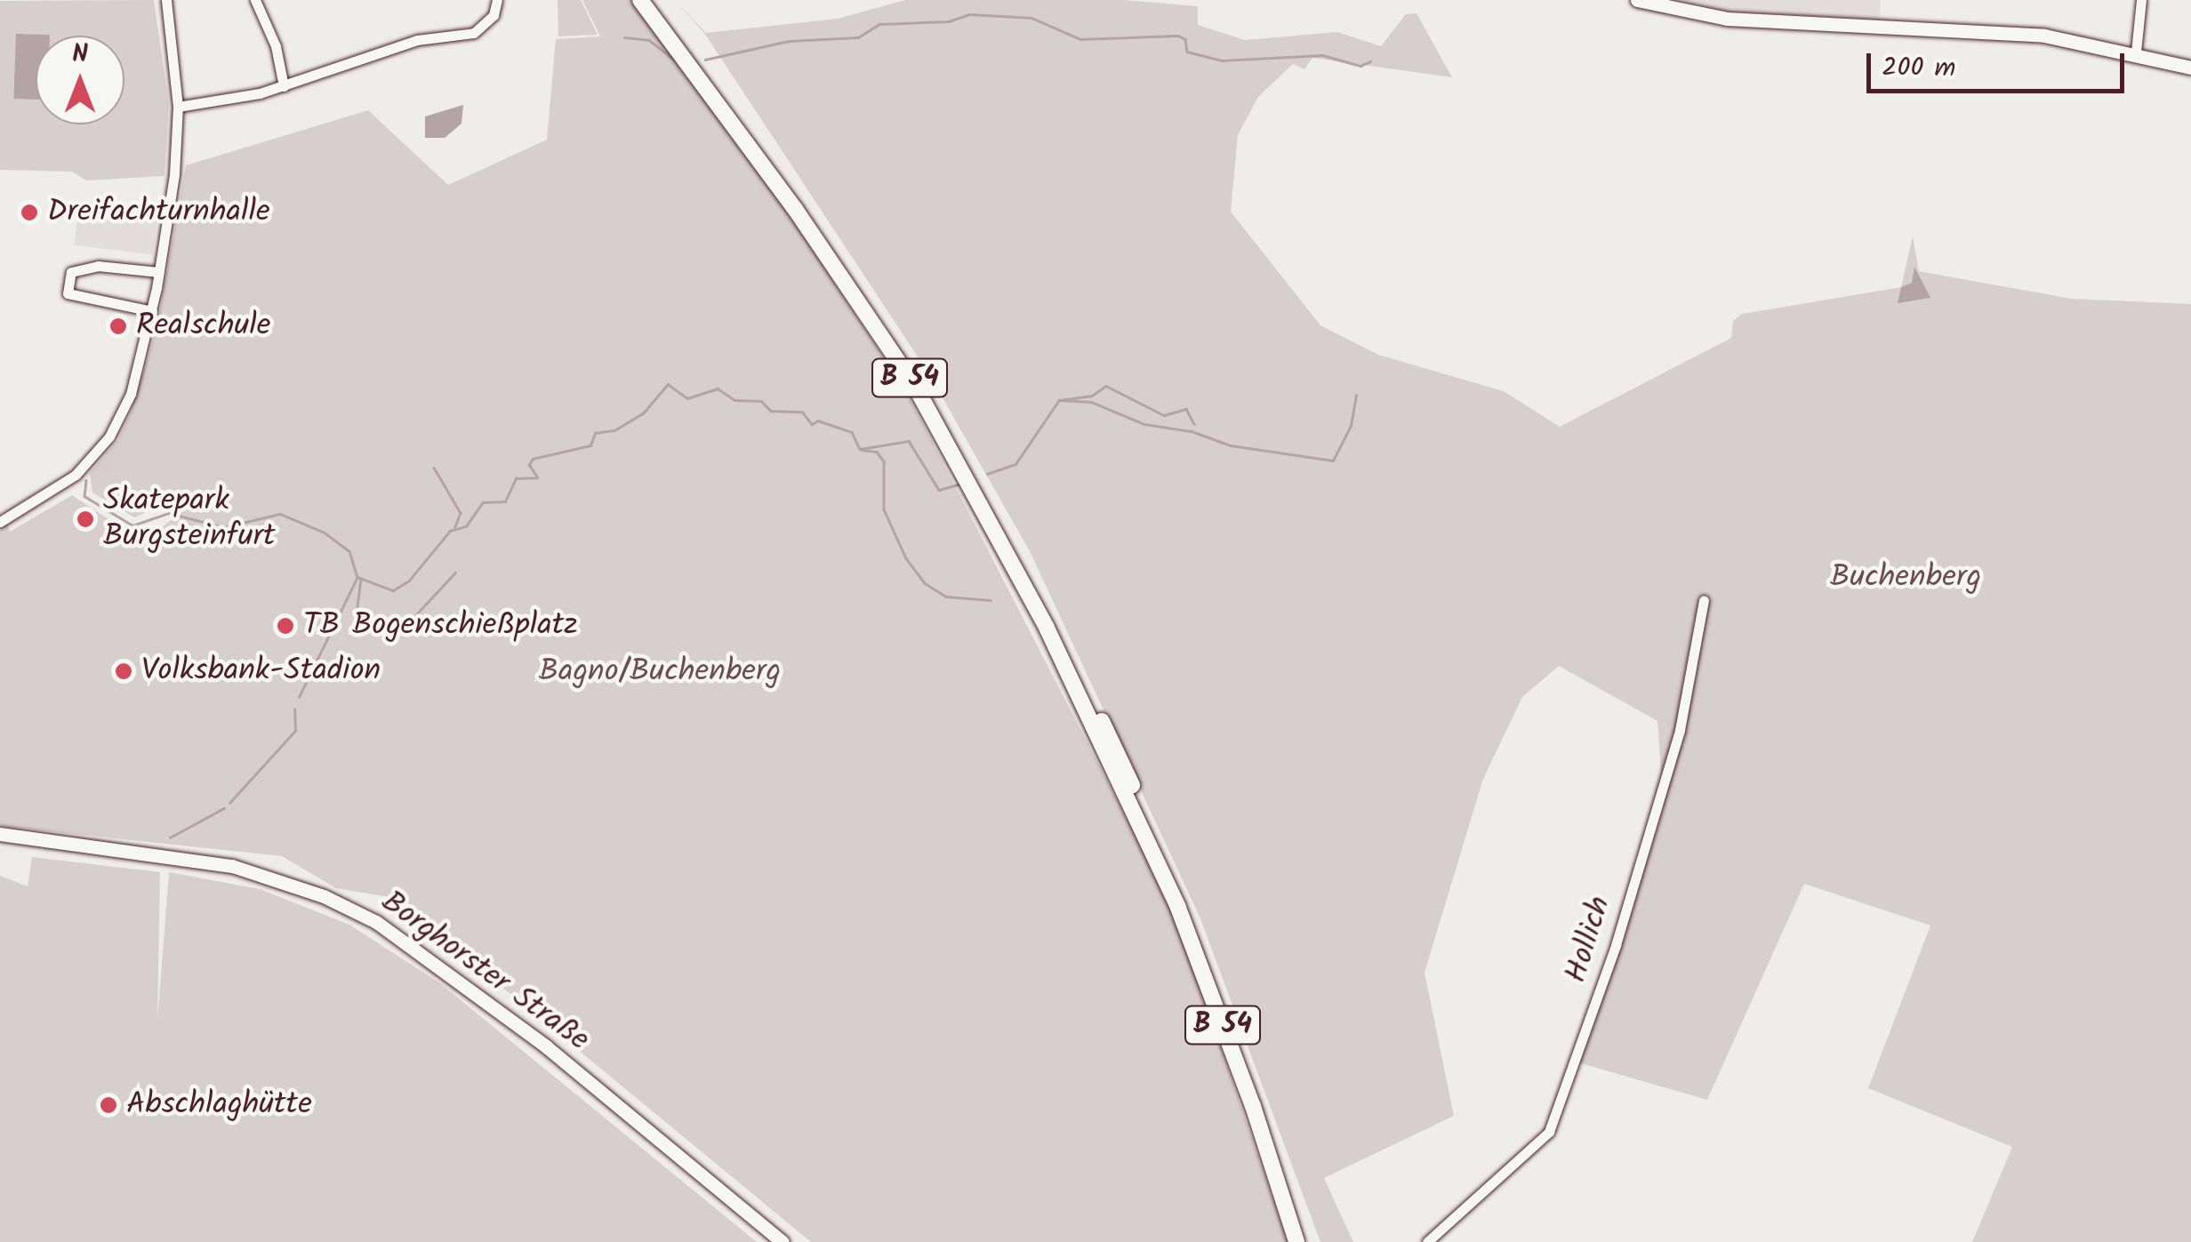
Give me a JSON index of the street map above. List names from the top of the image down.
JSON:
{
  "streets": {
    "highway": ["B 54"],
    "main road": ["Borghorster Straße"],
    "street": ["Hollich"]
  },
  "parks": ["Buchenberg", "Bagno/Buchenberg"],
  "places": [
    "Dreifachturnhalle",
    "Realschule",
    "Skatepark Burgsteinfurt",
    "TB Bogenschießplatz",
    "Volksbank-Stadion",
    "Abschlaghütte"
  ],
  "scale_bar": "200 m",
  "north": "top"
}
